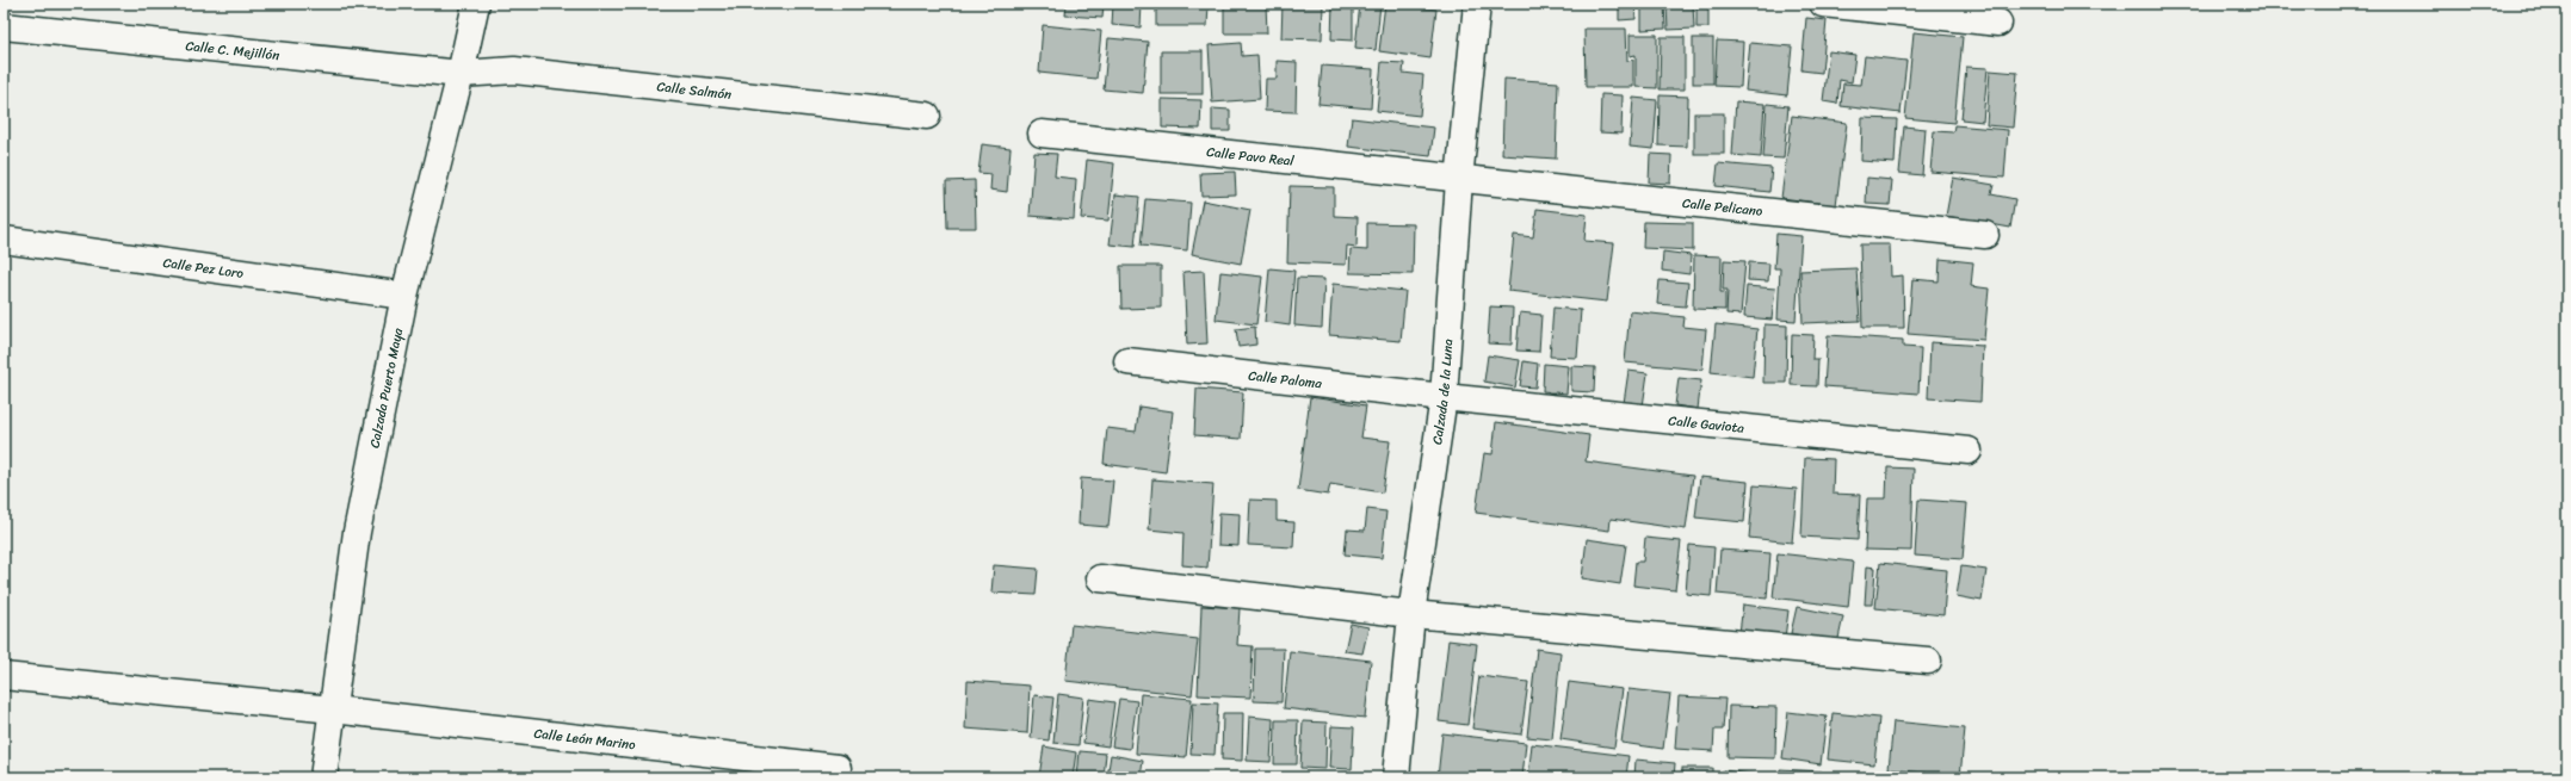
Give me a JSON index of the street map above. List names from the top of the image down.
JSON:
{
  "streets": {
    "street": [
      "Calle C. Mejillón",
      "Calle Salmón",
      "Calle Pavo Real",
      "Calle Pelicano",
      "Calle Pez Loro",
      "Calle Paloma",
      "Calzada Puerto Maya",
      "Calzada de la Luna",
      "Calle Gaviota",
      "Calle León Marino"
    ]
  },
  "crossings": [
    ["Calle C. Mejillón", "Calle Salmón"],
    ["Calle C. Mejillón", "Calzada Puerto Maya"],
    ["Calle Salmón", "Calzada Puerto Maya"],
    ["Calle Pavo Real", "Calle Pelicano"],
    ["Calle Pavo Real", "Calzada de la Luna"],
    ["Calle Pelicano", "Calzada de la Luna"],
    ["Calle Pez Loro", "Calzada Puerto Maya"],
    ["Calle Paloma", "Calzada de la Luna"],
    ["Calle Paloma", "Calle Gaviota"],
    ["Calzada Puerto Maya", "Calle León Marino"],
    ["Calzada de la Luna", "Calle Gaviota"]
  ]
}
